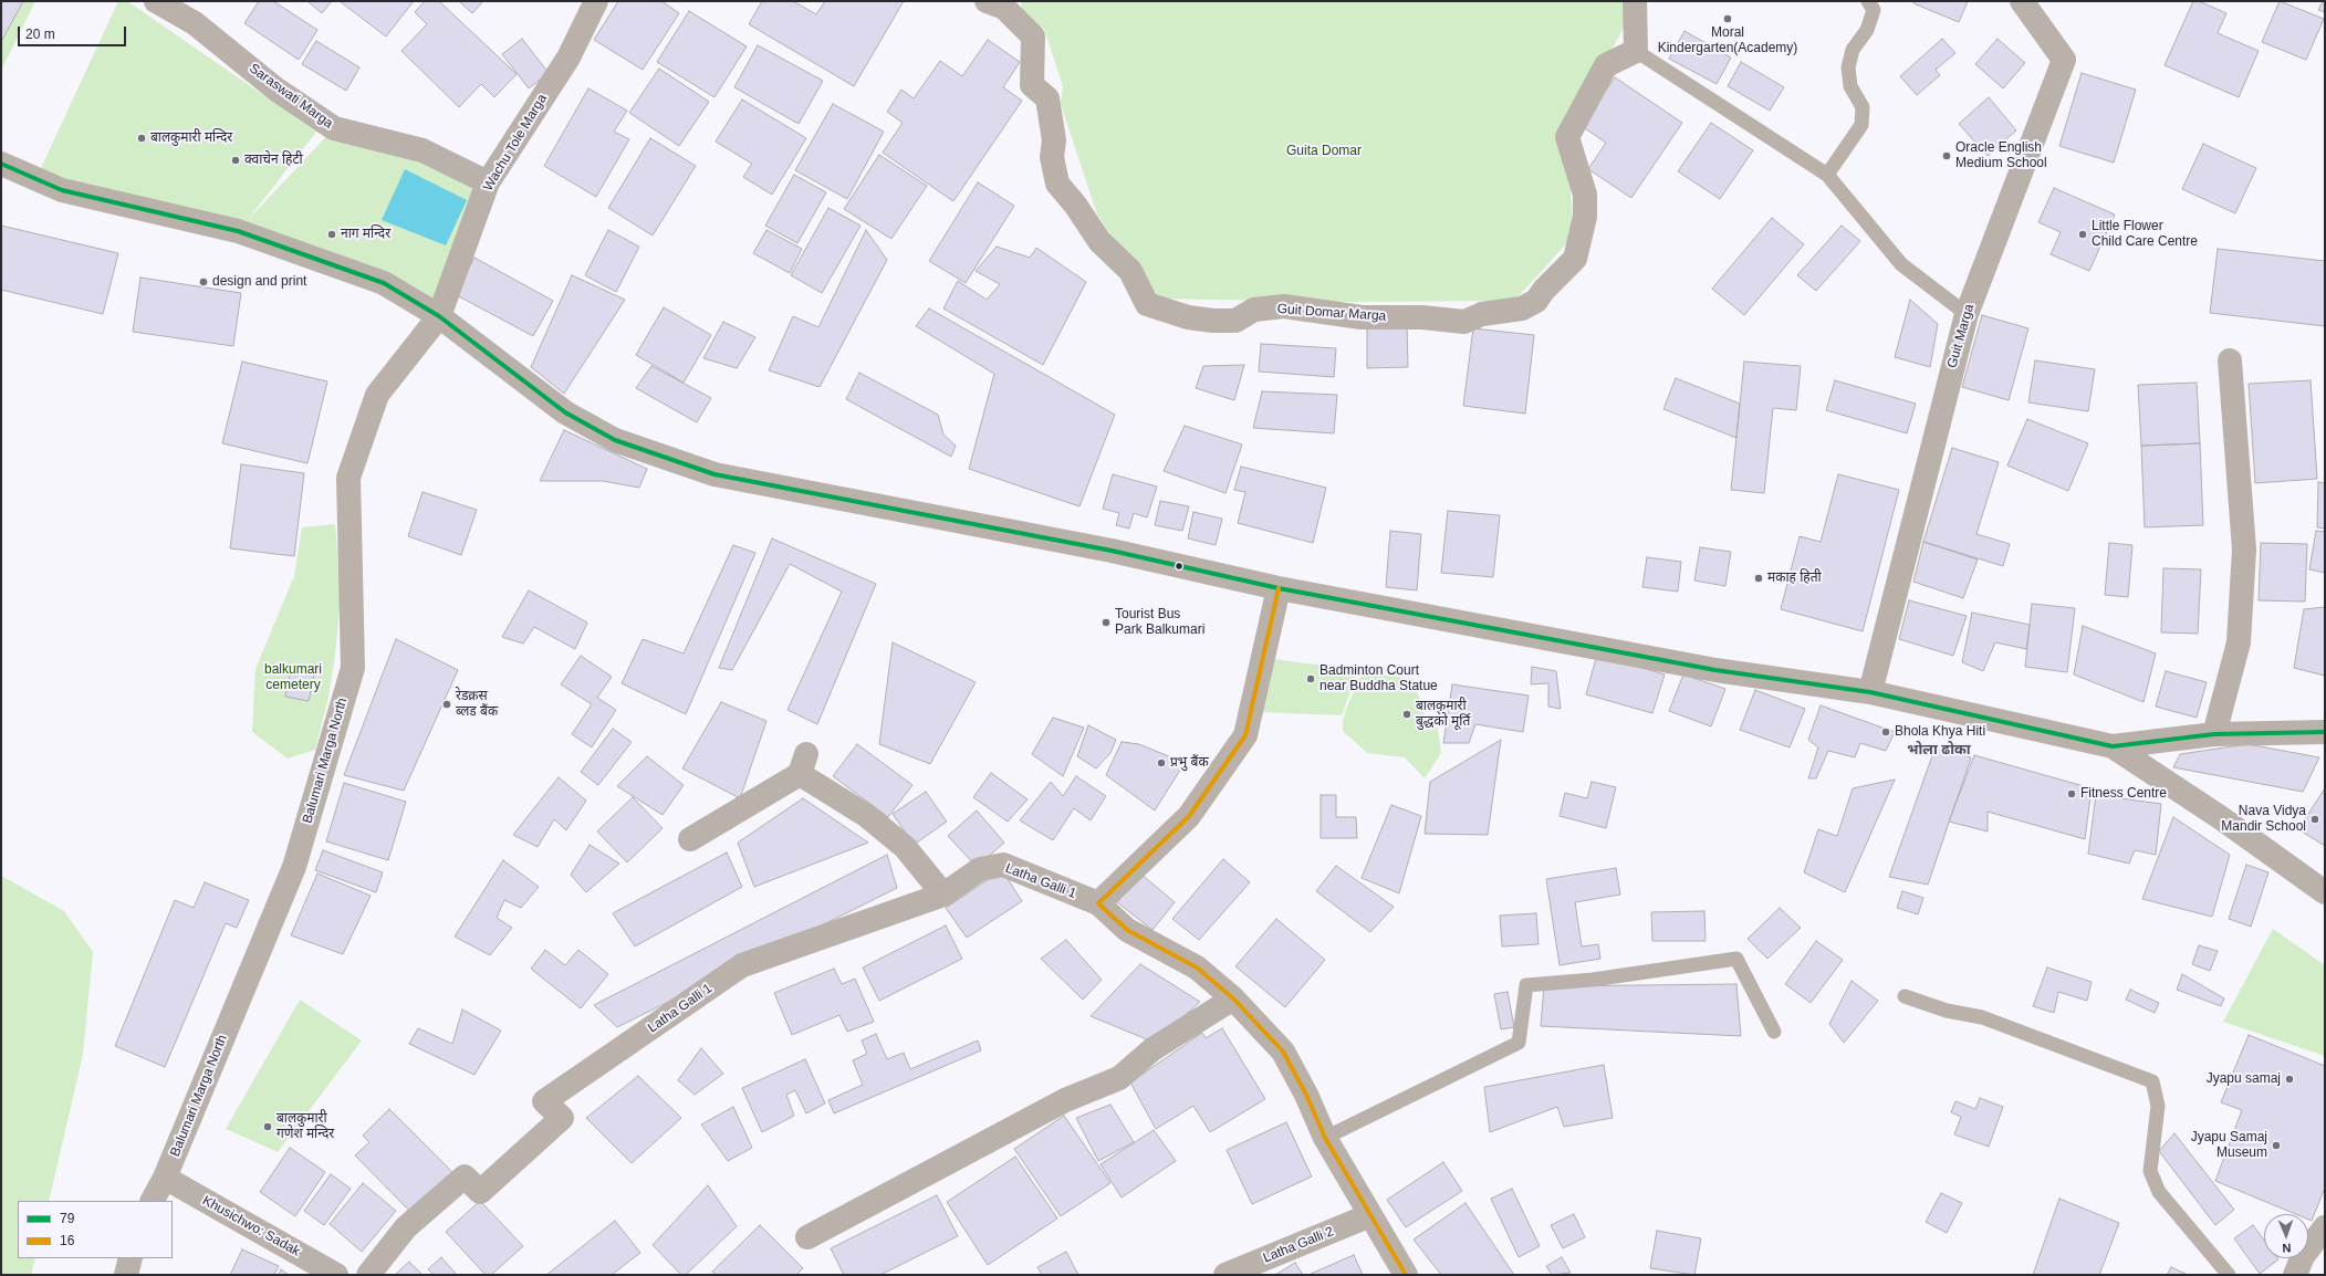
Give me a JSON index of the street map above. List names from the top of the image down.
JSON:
{
  "streets": {
    "street": [
      "Saraswati Marga",
      "Wachu Tole Marga",
      "Guit Domar Marga",
      "Guit Marga",
      "Balumari Marga North",
      "Latha Galli 1",
      "Khusichwo: Sadak",
      "Latha Galli 2"
    ]
  },
  "crossings": [
    ["Saraswati Marga", "Wachu Tole Marga"],
    ["Wachu Tole Marga", "Balumari Marga North"],
    ["Balumari Marga North", "Khusichwo: Sadak"]
  ],
  "districts": ["भोला ढोका"],
  "parks": ["Guita Domar", "balkumari cemetery"],
  "places": [
    "Moral Kindergarten(Academy)",
    "बालकुमारी मन्दिर",
    "Oracle English Medium School",
    "क्वाचेन हिटी",
    "नाग मन्दिर",
    "Little Flower Child Care Centre",
    "design and print",
    "मकाह हिती",
    "Tourist Bus Park Balkumari",
    "Badminton Court near Buddha Statue",
    "रेडक्रस ब्लड बैंक",
    "बालकुमारी बुद्धको मूर्ति",
    "Bhola Khya Hiti",
    "प्रभु बैंक",
    "Fitness Centre",
    "Nava Vidya Mandir School",
    "Jyapu samaj",
    "बालकुमारी गणेश मन्दिर",
    "Jyapu Samaj Museum"
  ],
  "lines": ["transit line 79", "transit line 16"],
  "legend": ["79", "16"],
  "scale_bar": "20 m",
  "north": "bottom"
}
